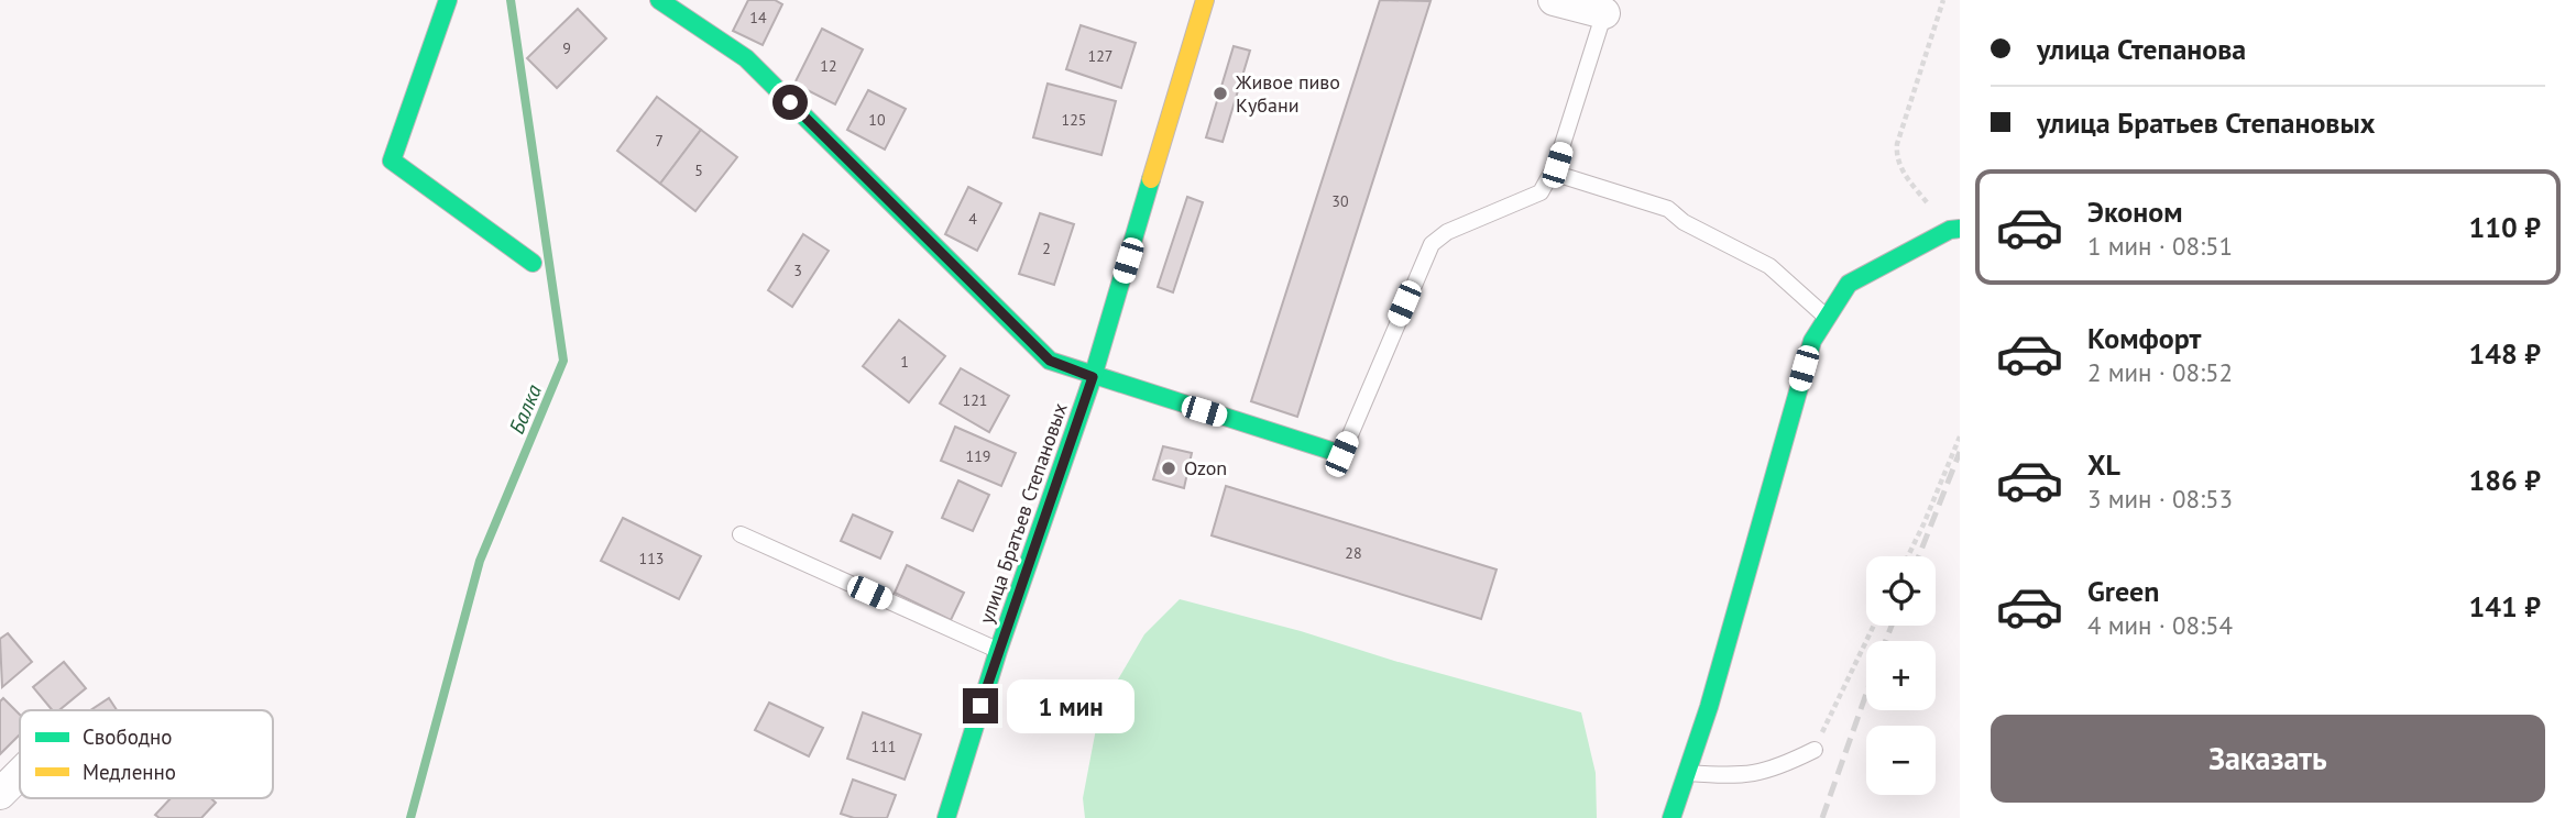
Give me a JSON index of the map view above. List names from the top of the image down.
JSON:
{
  "streets": {
    "street": ["улица Братьев Степановых"]
  },
  "water": ["Балка"],
  "places": ["Живое пиво Кубани", "Ozon"],
  "house_numbers": [
    "14",
    "9",
    "127",
    "12",
    "10",
    "125",
    "7",
    "5",
    "30",
    "4",
    "2",
    "3",
    "1",
    "121",
    "119",
    "28",
    "113",
    "111"
  ],
  "legend": ["Свободно", "Медленно"],
  "page": {
    "banner": ["улица Степанова", "улица Братьев Степановых"],
    "list": [
      {
        "name": "Эконом",
        "note": "1 мин · 08:51",
        "value": "110 ₽"
      },
      {
        "name": "Комфорт",
        "note": "2 мин · 08:52",
        "value": "148 ₽"
      },
      {
        "name": "XL",
        "note": "3 мин · 08:53",
        "value": "186 ₽"
      },
      {
        "name": "Green",
        "note": "4 мин · 08:54",
        "value": "141 ₽"
      }
    ],
    "map_buttons": ["+", "−"],
    "bubble": "1 мин",
    "buttons": "Заказать"
  }
}
